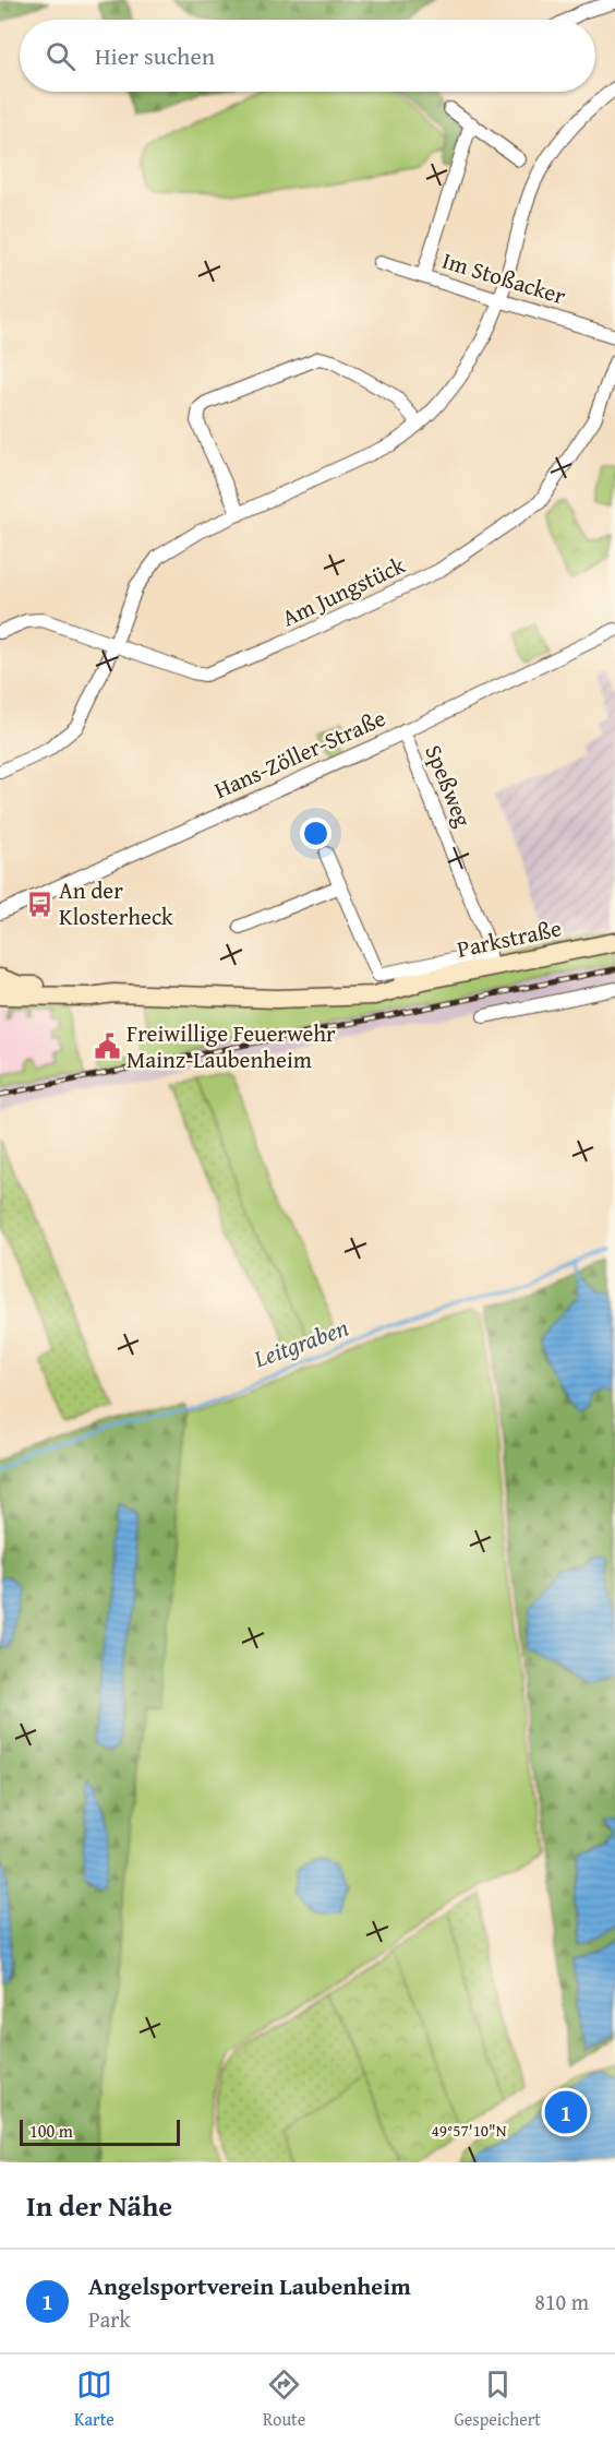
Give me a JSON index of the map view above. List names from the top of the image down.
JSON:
{
  "streets": {
    "main road": ["Parkstraße"],
    "street": [
      "Im Stoßacker",
      "Am Jungstück",
      "Hans-Zöller-Straße",
      "Speßweg"
    ]
  },
  "crossings": [
    ["Hans-Zöller-Straße", "Speßweg"],
    ["Speßweg", "Parkstraße"]
  ],
  "water": ["Leitgraben"],
  "places": {
    "bus stop": ["An der Klosterheck"],
    "public building": ["Freiwillige Feuerwehr Mainz-Laubenheim"]
  },
  "scale_bar": "100 m",
  "page": {
    "search": "Hier suchen",
    "pins": "1",
    "scale": "100 m",
    "heading": "In der Nähe",
    "list": [
      {
        "mark": "1",
        "name": "Angelsportverein Laubenheim",
        "note": "Park",
        "value": "810 m"
      }
    ],
    "nav": ["Karte", "Route", "Gespeichert"]
  },
  "coordinates": ["49°57'10\"N"]
}
